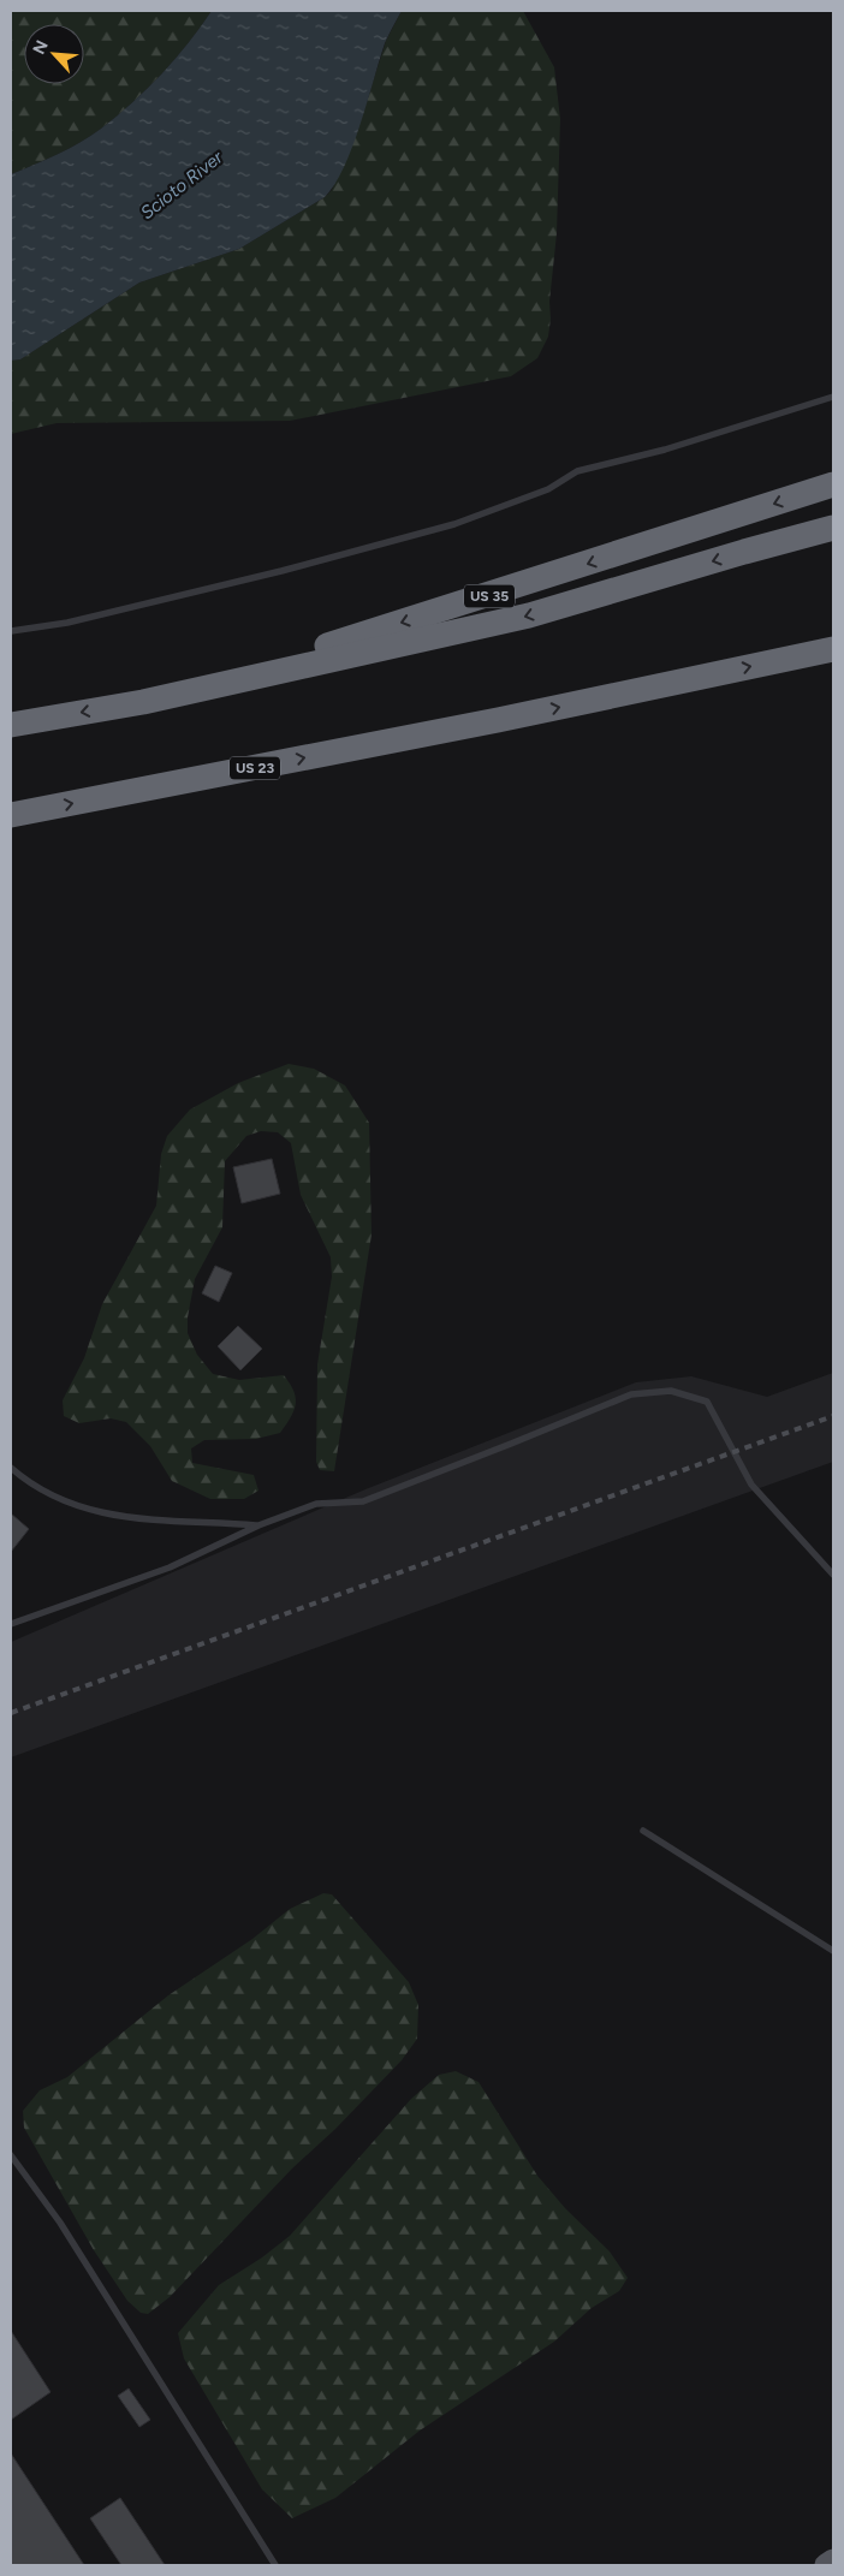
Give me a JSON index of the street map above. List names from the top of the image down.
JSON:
{
  "streets": {
    "highway": ["US 35", "US 23"]
  },
  "water": ["Scioto River"],
  "north": "top left"
}
